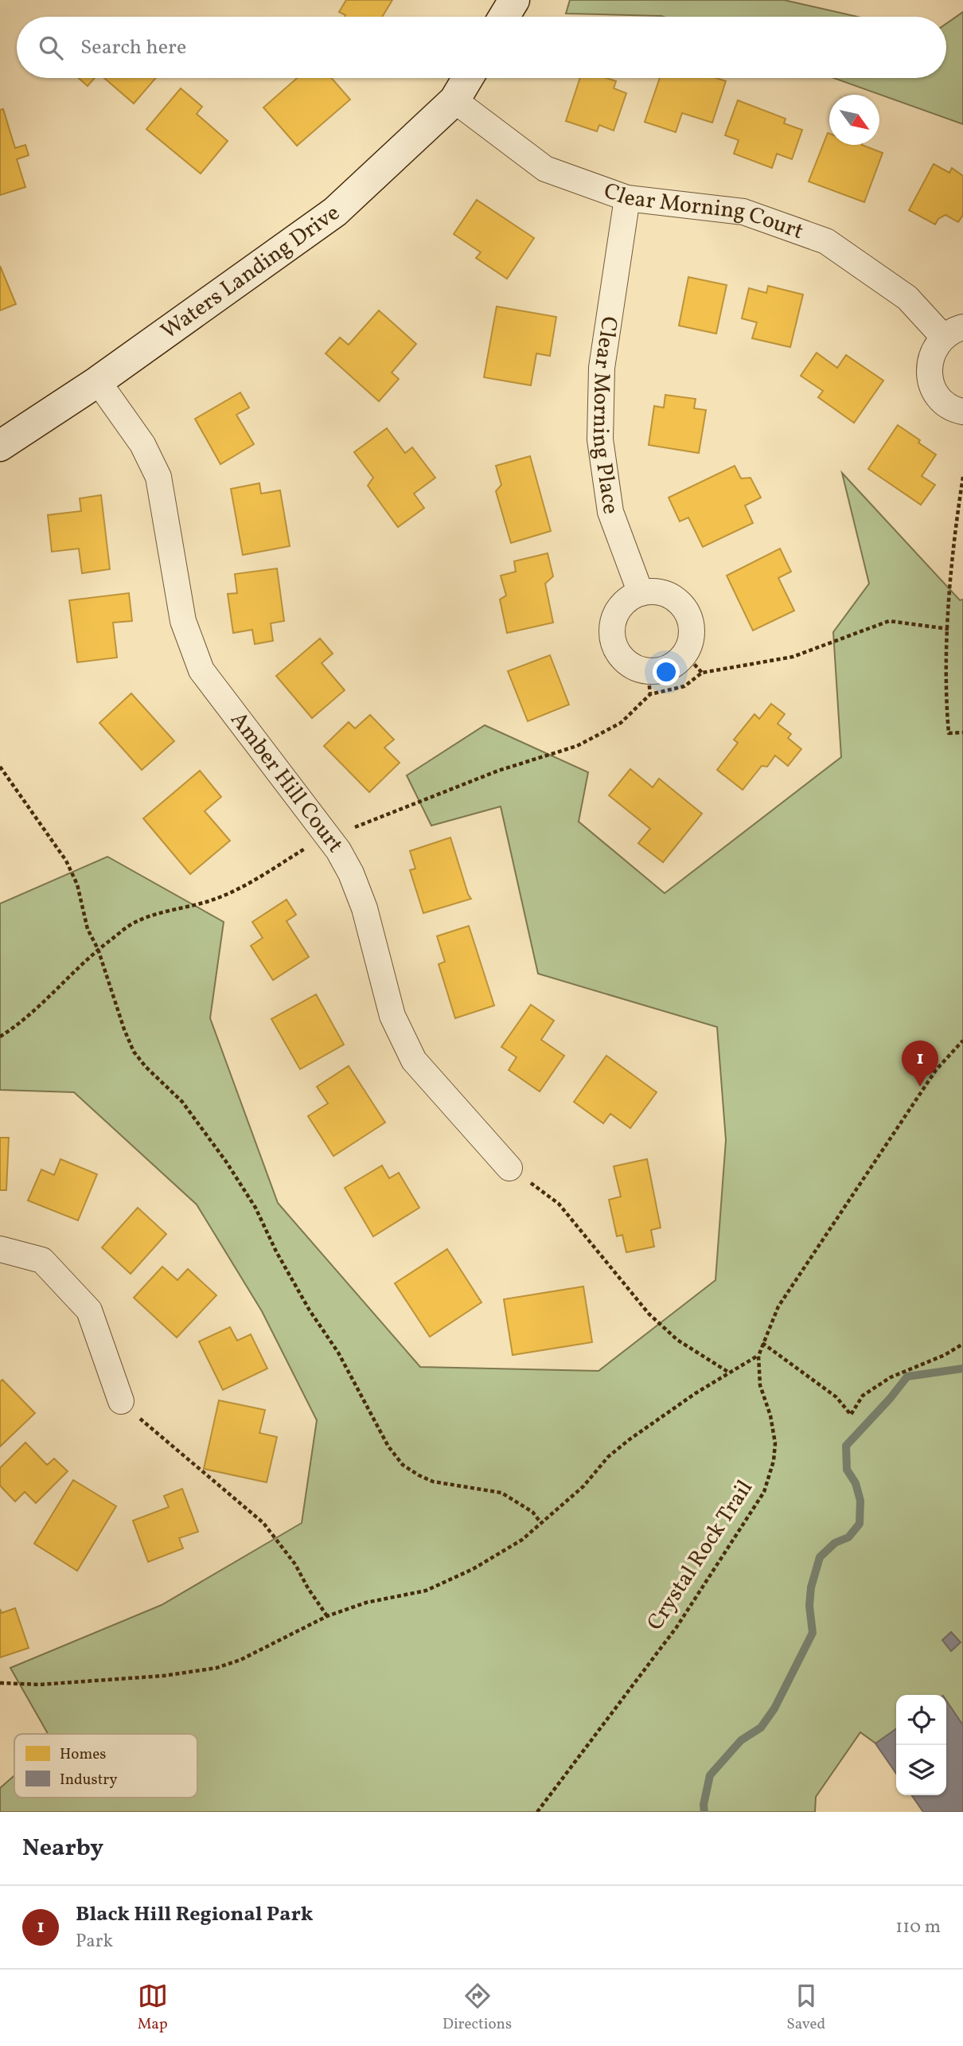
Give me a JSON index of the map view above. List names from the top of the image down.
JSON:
{
  "streets": {
    "street": [
      "Clear Morning Court",
      "Waters Landing Drive",
      "Clear Morning Place",
      "Amber Hill Court"
    ],
    "path": ["Crystal Rock Trail"]
  },
  "crossings": [
    ["Clear Morning Court", "Waters Landing Drive"],
    ["Clear Morning Court", "Clear Morning Place"],
    ["Waters Landing Drive", "Amber Hill Court"]
  ],
  "legend": ["Homes", "Industry"],
  "north": "bottom right",
  "page": {
    "search": "Search here",
    "pins": "1",
    "heading": "Nearby",
    "list": [
      {
        "mark": "1",
        "name": "Black Hill Regional Park",
        "note": "Park",
        "value": "110 m"
      }
    ],
    "nav": ["Map", "Directions", "Saved"]
  }
}
